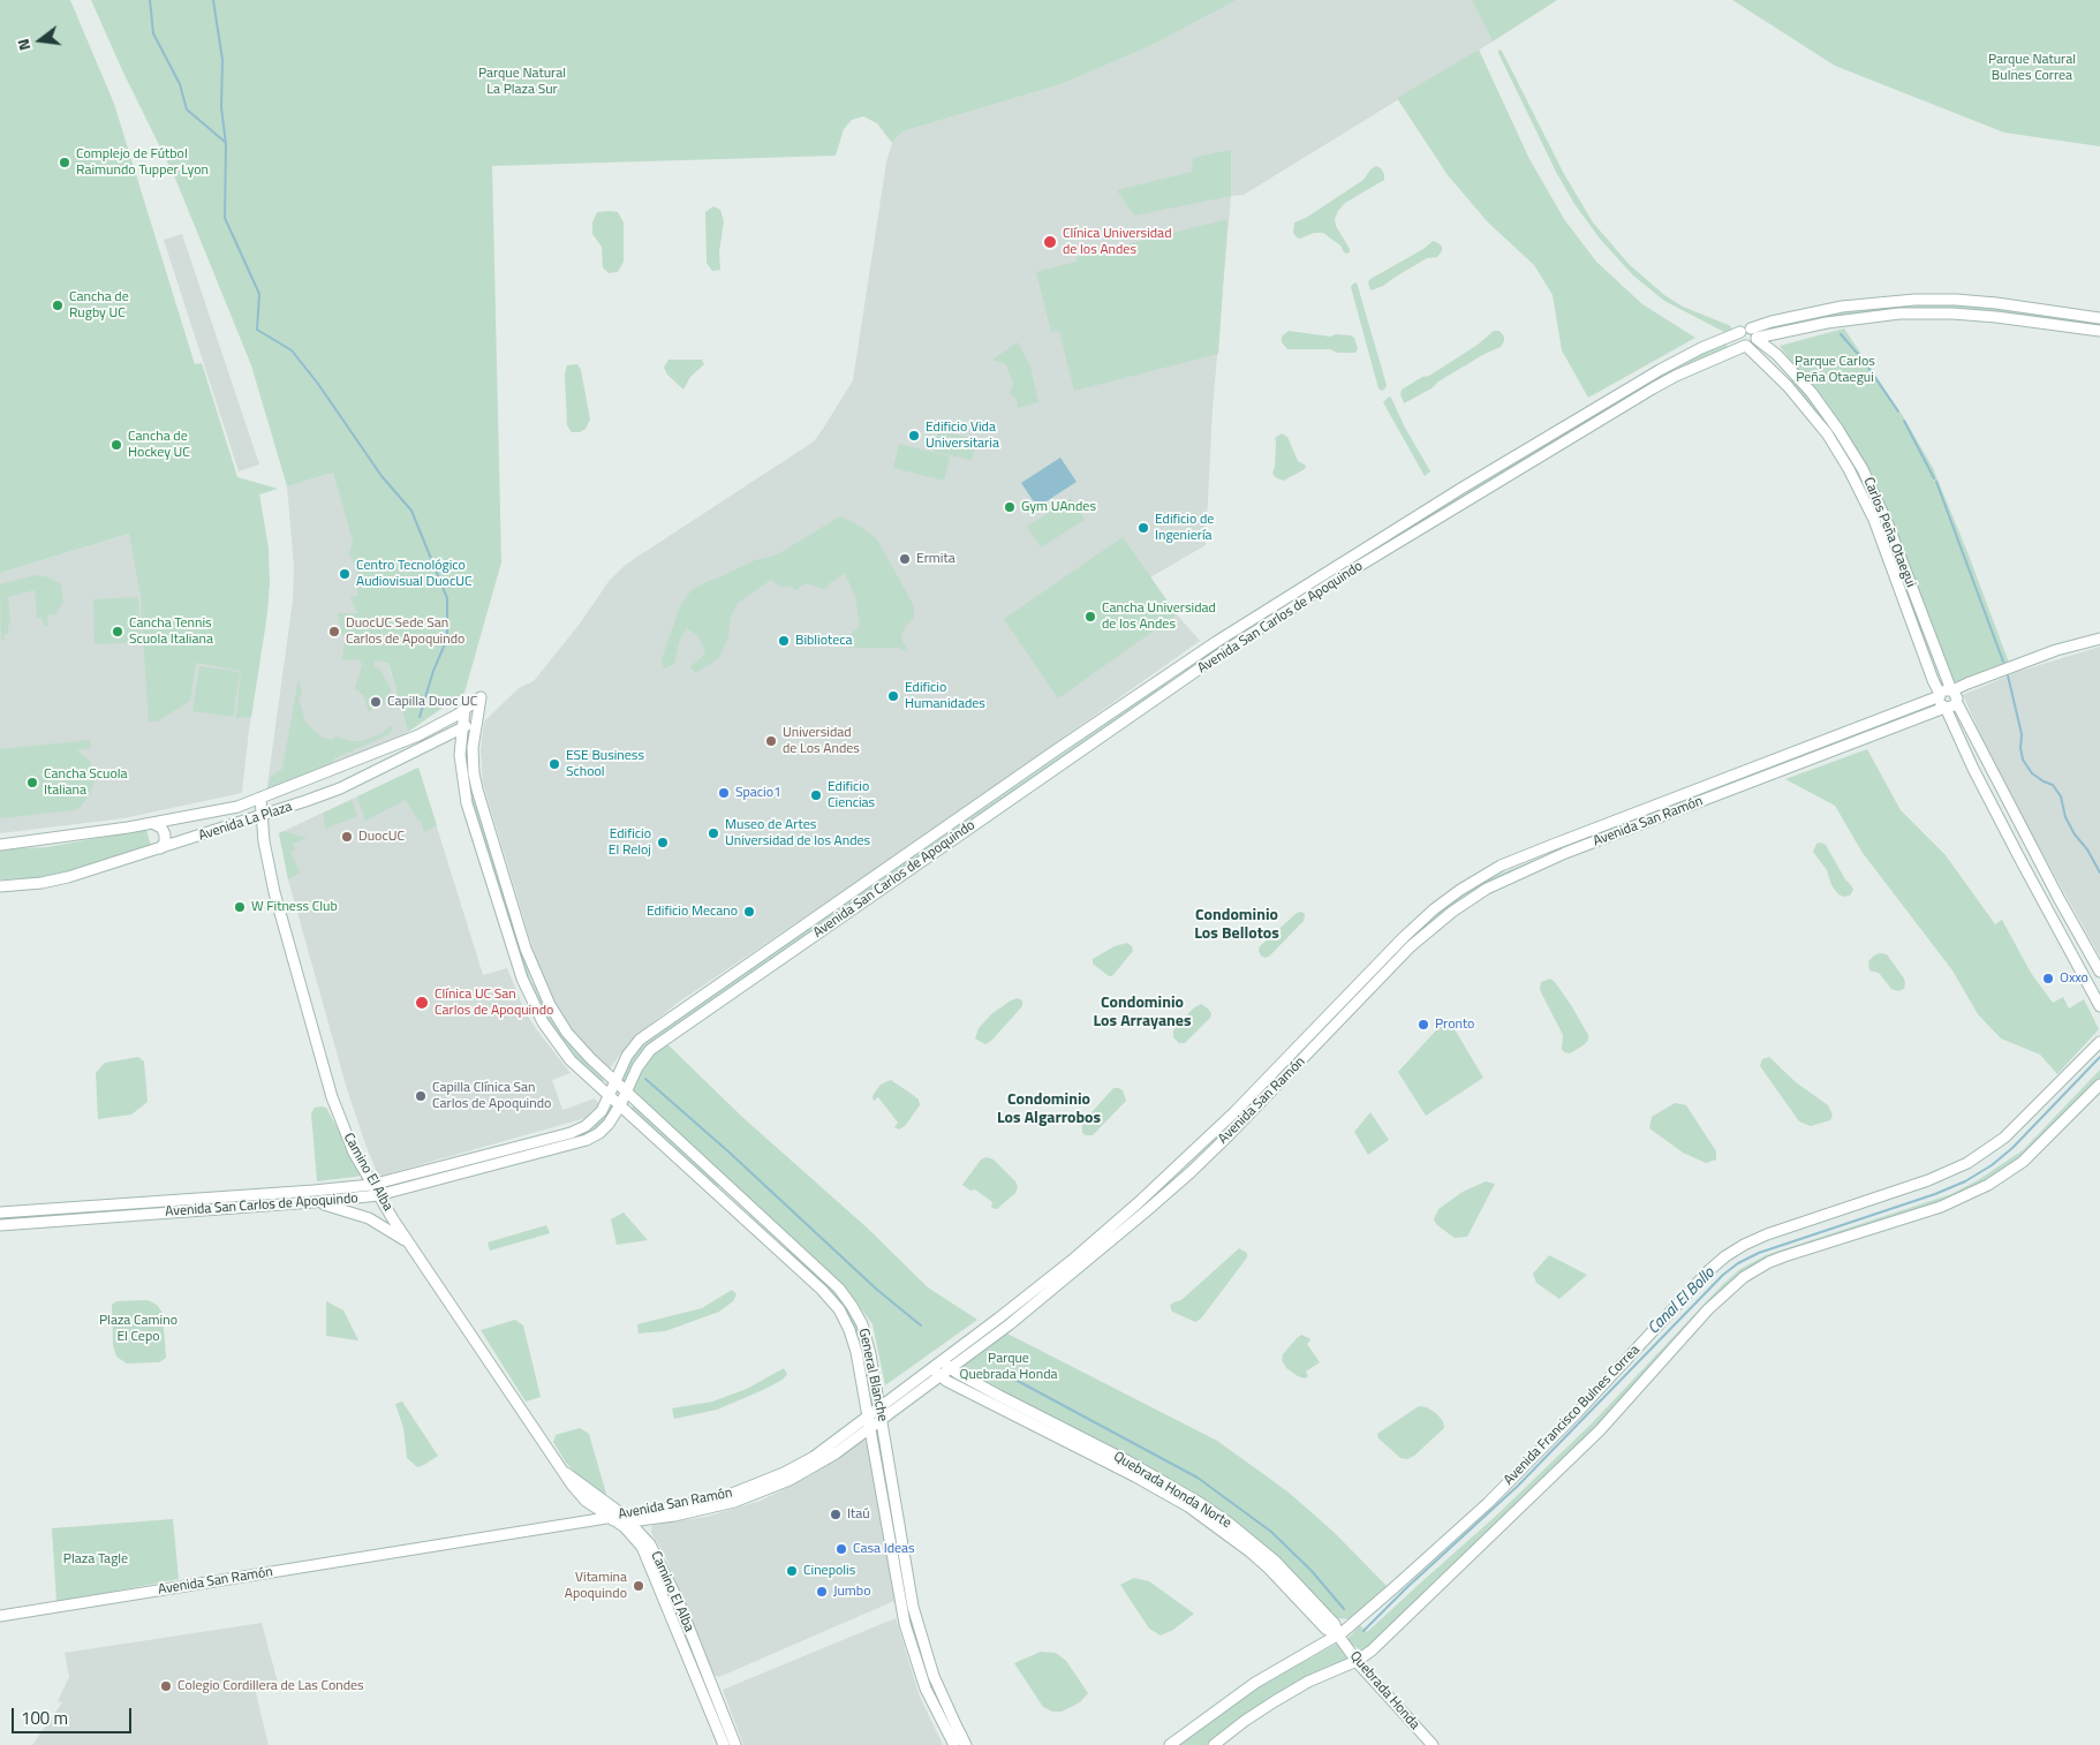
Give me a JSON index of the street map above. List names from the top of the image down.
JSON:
{
  "streets": {
    "street": [
      "Carlos Peña Otaegui",
      "Avenida San Carlos de Apoquindo",
      "Avenida La Plaza",
      "Avenida San Ramón",
      "Camino El Alba",
      "General Blanche",
      "Avenida Francisco Bulnes Correa",
      "Quebrada Honda Norte",
      "Quebrada Honda"
    ]
  },
  "crossings": [
    ["Carlos Peña Otaegui", "Avenida San Carlos de Apoquindo"],
    ["Carlos Peña Otaegui", "Avenida San Ramón"],
    ["Avenida San Carlos de Apoquindo", "Camino El Alba"],
    ["Avenida San Carlos de Apoquindo", "General Blanche"],
    ["Avenida La Plaza", "Camino El Alba"],
    ["Avenida La Plaza", "General Blanche"],
    ["Avenida San Ramón", "Camino El Alba"],
    ["Avenida San Ramón", "General Blanche"],
    ["Avenida San Ramón", "Quebrada Honda Norte"],
    ["Avenida Francisco Bulnes Correa", "Quebrada Honda Norte"],
    ["Avenida Francisco Bulnes Correa", "Quebrada Honda"],
    ["Quebrada Honda Norte", "Quebrada Honda"]
  ],
  "districts": ["Condominio Los Bellotos", "Condominio Los Arrayanes", "Condominio Los Algarrobos"],
  "water": ["Canal El Bollo"],
  "parks": [
    "Parque Natural Bulnes Correa",
    "Parque Natural La Plaza Sur",
    "Parque Carlos Peña Otaegui",
    "Plaza Camino El Cepo",
    "Parque Quebrada Honda",
    "Plaza Tagle"
  ],
  "places": [
    "Complejo de Fútbol Raimundo Tupper Lyon",
    "Clínica Universidad de los Andes",
    "Cancha de Rugby UC",
    "Edificio Vida Universitaria",
    "Cancha de Hockey UC",
    "Gym UAndes",
    "Edificio de Ingeniería",
    "Ermita",
    "Centro Tecnológico Audiovisual DuocUC",
    "Cancha Universidad de los Andes",
    "Cancha Tennis Scuola Italiana",
    "DuocUC Sede San Carlos de Apoquindo",
    "Biblioteca",
    "Edificio Humanidades",
    "Capilla Duoc UC",
    "Universidad de Los Andes",
    "ESE Business School",
    "Cancha Scuola Italiana",
    "Spacio1",
    "Edificio Ciencias",
    "Museo de Artes Universidad de los Andes",
    "DuocUC",
    "Edificio El Reloj",
    "W Fitness Club",
    "Edificio Mecano",
    "Oxxo",
    "Clínica UC San Carlos de Apoquindo",
    "Pronto",
    "Capilla Clínica San Carlos de Apoquindo",
    "Itaú",
    "Casa Ideas",
    "Cinepolis",
    "Vitamina Apoquindo",
    "Jumbo",
    "Colegio Cordillera de Las Condes"
  ],
  "scale_bar": "100 m",
  "north": "left"
}
